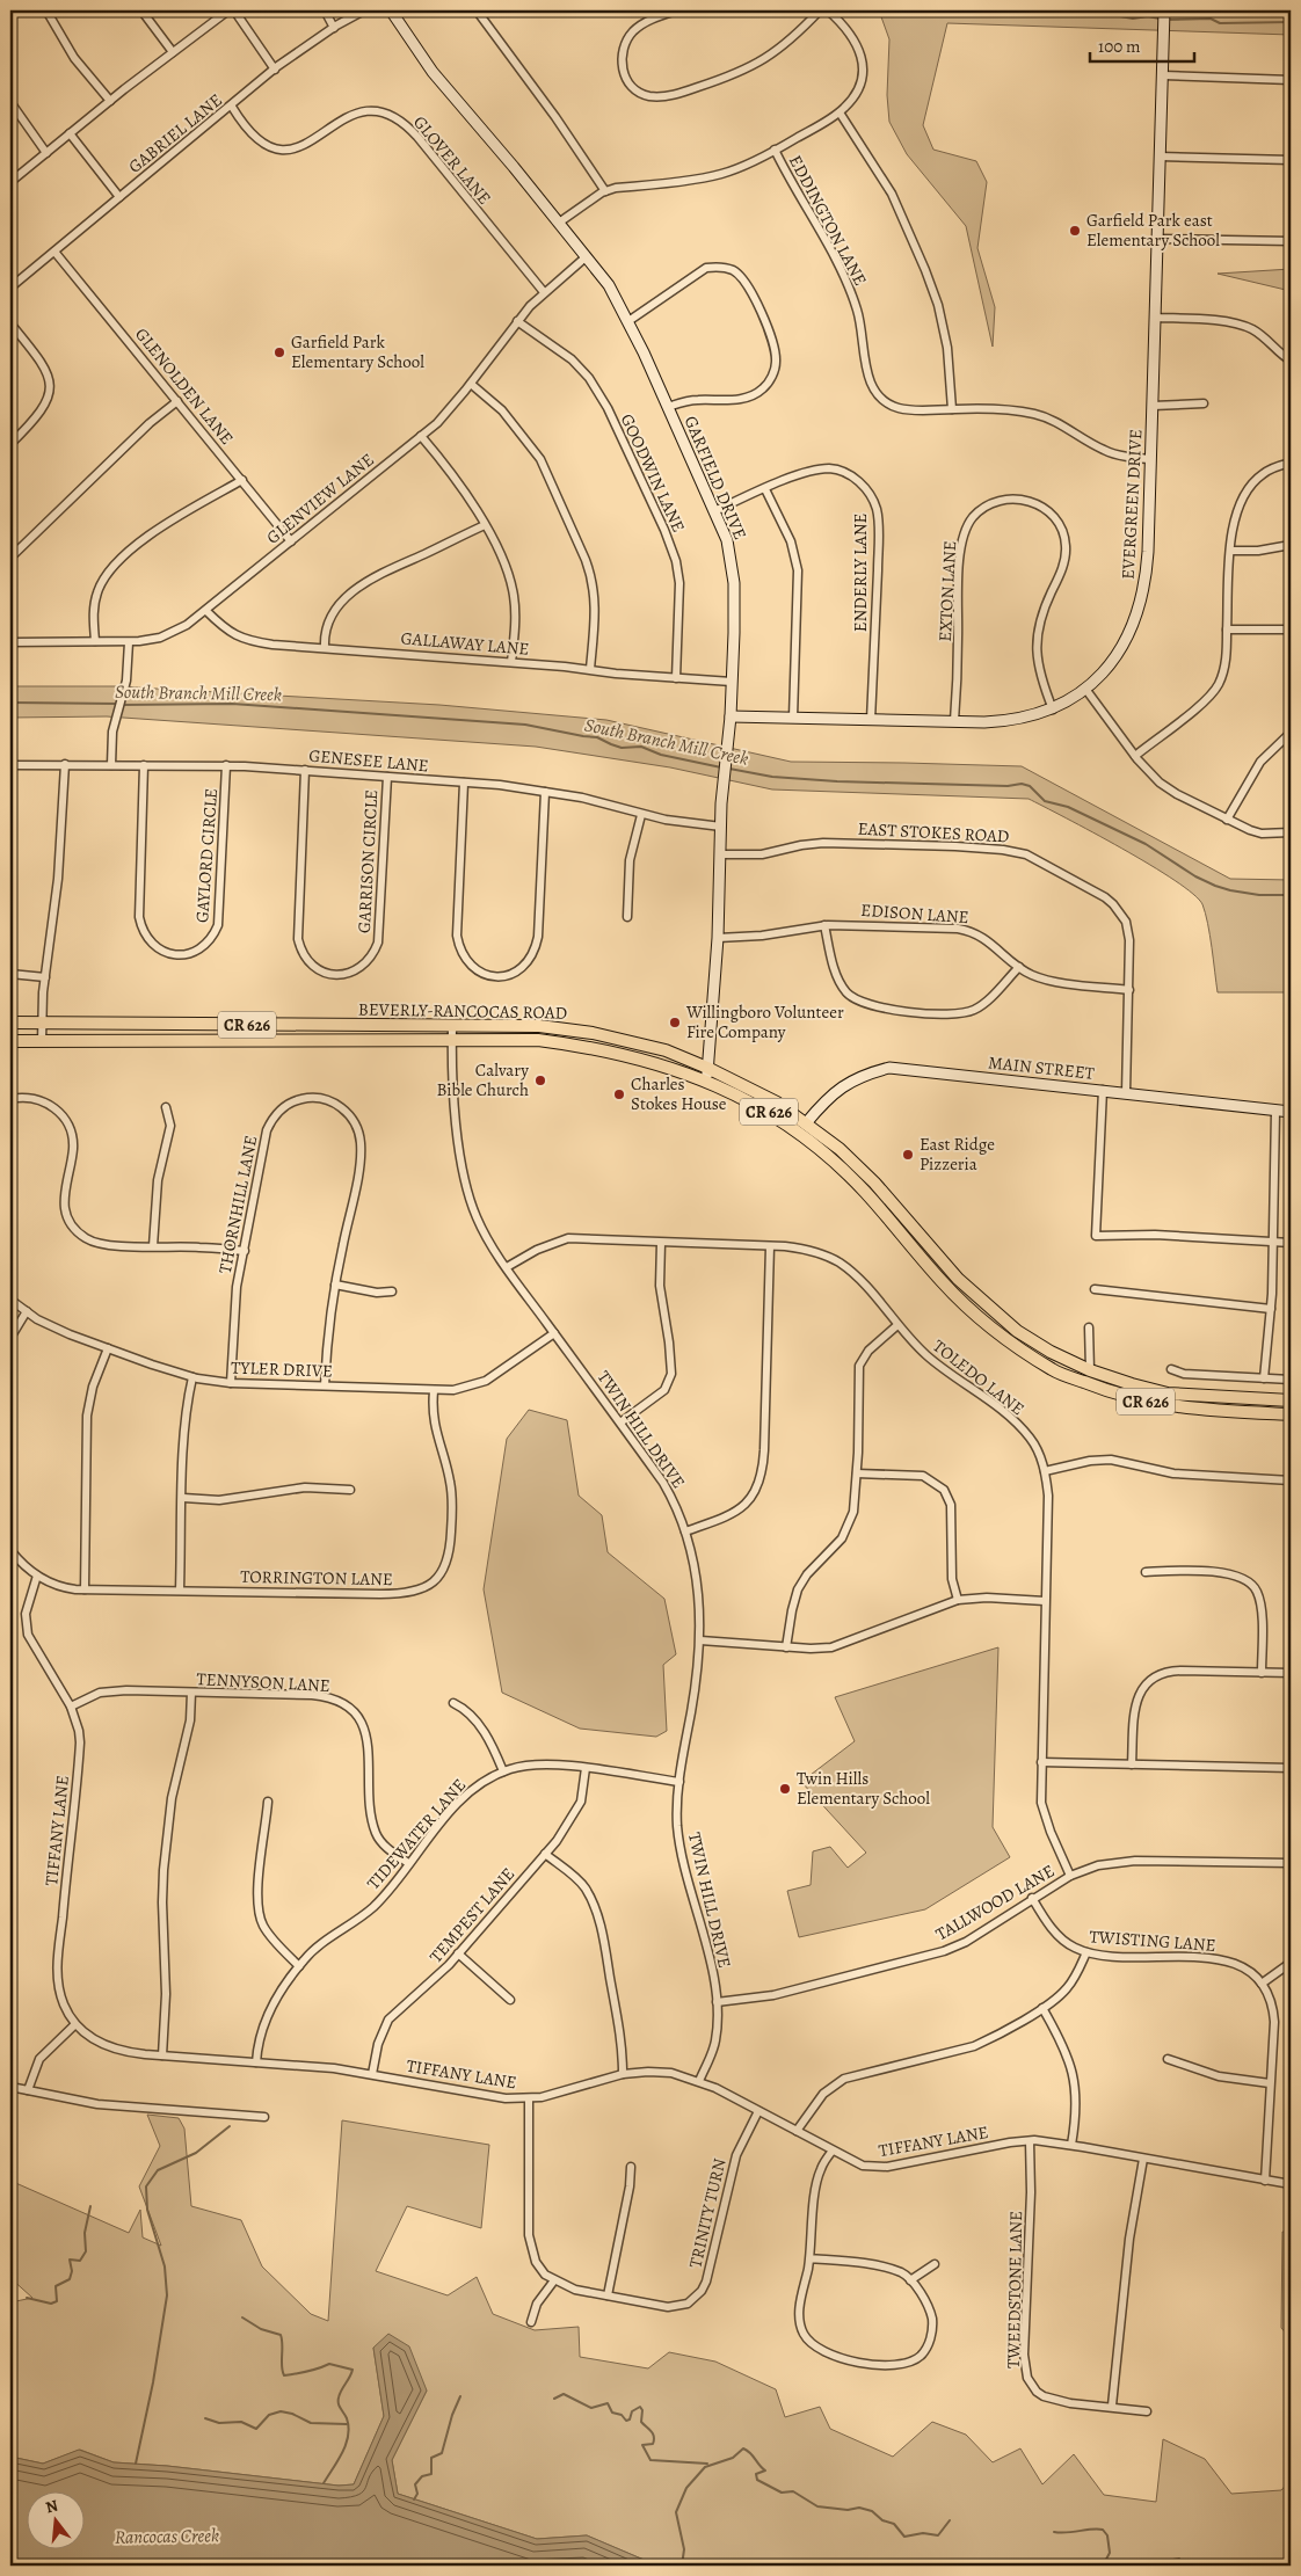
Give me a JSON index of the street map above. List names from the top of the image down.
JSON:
{
  "streets": {
    "main road": ["BEVERLY-RANCOCAS ROAD", "CR 626"],
    "street": [
      "GABRIEL LANE",
      "GLOVER LANE",
      "EDDINGTON LANE",
      "GLENOLDEN LANE",
      "GOODWIN LANE",
      "GARFIELD DRIVE",
      "GLENVIEW LANE",
      "EVERGREEN DRIVE",
      "ENDERLY LANE",
      "EXTON LANE",
      "GALLAWAY LANE",
      "GENESEE LANE",
      "EAST STOKES ROAD",
      "GAYLORD CIRCLE",
      "GARRISON CIRCLE",
      "EDISON LANE",
      "MAIN STREET",
      "THORNHILL LANE",
      "TYLER DRIVE",
      "TOLEDO LANE",
      "TWIN HILL DRIVE",
      "TORRINGTON LANE",
      "TENNYSON LANE",
      "TIFFANY LANE",
      "TIDEWATER LANE",
      "TALLWOOD LANE",
      "TEMPEST LANE",
      "TWISTING LANE",
      "TRINITY TURN",
      "TWEEDSTONE LANE"
    ]
  },
  "crossings": [
    ["GABRIEL LANE", "GLOVER LANE"],
    ["GABRIEL LANE", "GLENOLDEN LANE"],
    ["GLOVER LANE", "GLENVIEW LANE"],
    ["EDDINGTON LANE", "EVERGREEN DRIVE"],
    ["GLENOLDEN LANE", "GLENVIEW LANE"],
    ["GOODWIN LANE", "GLENVIEW LANE"],
    ["GOODWIN LANE", "GALLAWAY LANE"],
    ["GARFIELD DRIVE", "GLENVIEW LANE"],
    ["GARFIELD DRIVE", "EVERGREEN DRIVE"],
    ["GARFIELD DRIVE", "ENDERLY LANE"],
    ["GARFIELD DRIVE", "GALLAWAY LANE"],
    ["GARFIELD DRIVE", "GENESEE LANE"],
    ["GARFIELD DRIVE", "EAST STOKES ROAD"],
    ["GARFIELD DRIVE", "EDISON LANE"],
    ["GARFIELD DRIVE", "BEVERLY-RANCOCAS ROAD"],
    ["GLENVIEW LANE", "GALLAWAY LANE"],
    ["EVERGREEN DRIVE", "ENDERLY LANE"],
    ["EVERGREEN DRIVE", "EXTON LANE"],
    ["GENESEE LANE", "GAYLORD CIRCLE"],
    ["GENESEE LANE", "GARRISON CIRCLE"],
    ["EAST STOKES ROAD", "EDISON LANE"],
    ["EAST STOKES ROAD", "MAIN STREET"],
    ["BEVERLY-RANCOCAS ROAD", "CR 626"],
    ["BEVERLY-RANCOCAS ROAD", "MAIN STREET"],
    ["BEVERLY-RANCOCAS ROAD", "TWIN HILL DRIVE"],
    ["THORNHILL LANE", "TYLER DRIVE"],
    ["TYLER DRIVE", "TWIN HILL DRIVE"],
    ["TYLER DRIVE", "TORRINGTON LANE"],
    ["TOLEDO LANE", "TWIN HILL DRIVE"],
    ["TOLEDO LANE", "TALLWOOD LANE"],
    ["TWIN HILL DRIVE", "TIFFANY LANE"],
    ["TWIN HILL DRIVE", "TIDEWATER LANE"],
    ["TWIN HILL DRIVE", "TALLWOOD LANE"],
    ["TORRINGTON LANE", "TIFFANY LANE"],
    ["TENNYSON LANE", "TIFFANY LANE"],
    ["TENNYSON LANE", "TIDEWATER LANE"],
    ["TIFFANY LANE", "TIDEWATER LANE"],
    ["TIFFANY LANE", "TEMPEST LANE"],
    ["TIFFANY LANE", "TWISTING LANE"],
    ["TIFFANY LANE", "TRINITY TURN"],
    ["TIFFANY LANE", "TWEEDSTONE LANE"],
    ["TIDEWATER LANE", "TEMPEST LANE"],
    ["TALLWOOD LANE", "TWISTING LANE"]
  ],
  "water": ["South Branch Mill Creek", "Rancocas Creek"],
  "places": [
    "Garfield Park east Elementary School",
    "Garfield Park Elementary School",
    "Willingboro Volunteer Fire Company",
    "Calvary Bible Church",
    "Charles Stokes House",
    "East Ridge Pizzeria",
    "Twin Hills Elementary School"
  ],
  "scale_bar": "100 m",
  "north": "top"
}
